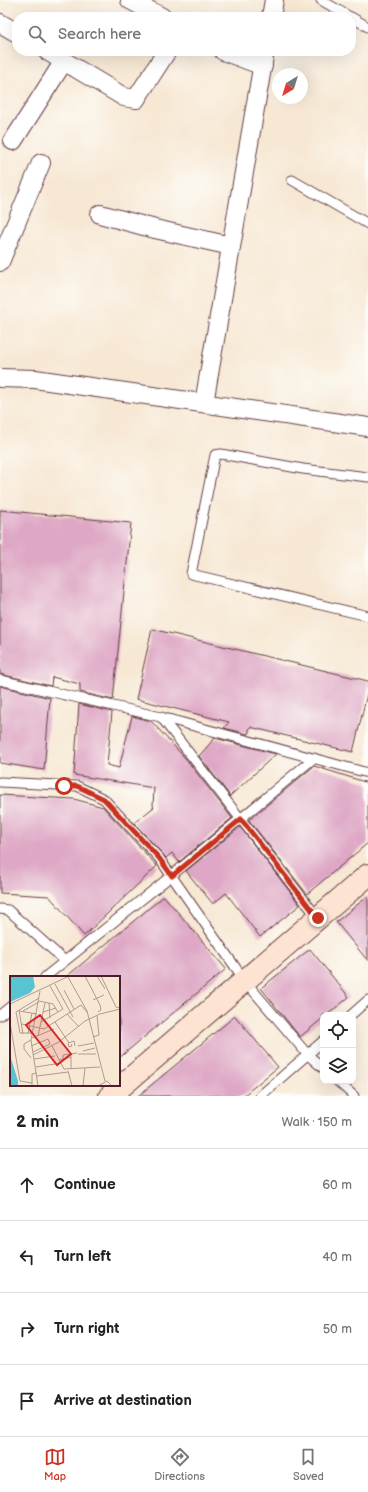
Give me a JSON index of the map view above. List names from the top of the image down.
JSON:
{
  "north": "bottom left",
  "page": {
    "search": "Search here",
    "heading": ["2 min", "Walk · 150 m"],
    "list": [
      ["Continue", "60 m"],
      ["Turn left", "40 m"],
      ["Turn right", "50 m"],
      "Arrive at destination"
    ],
    "nav": ["Map", "Directions", "Saved"]
  }
}
